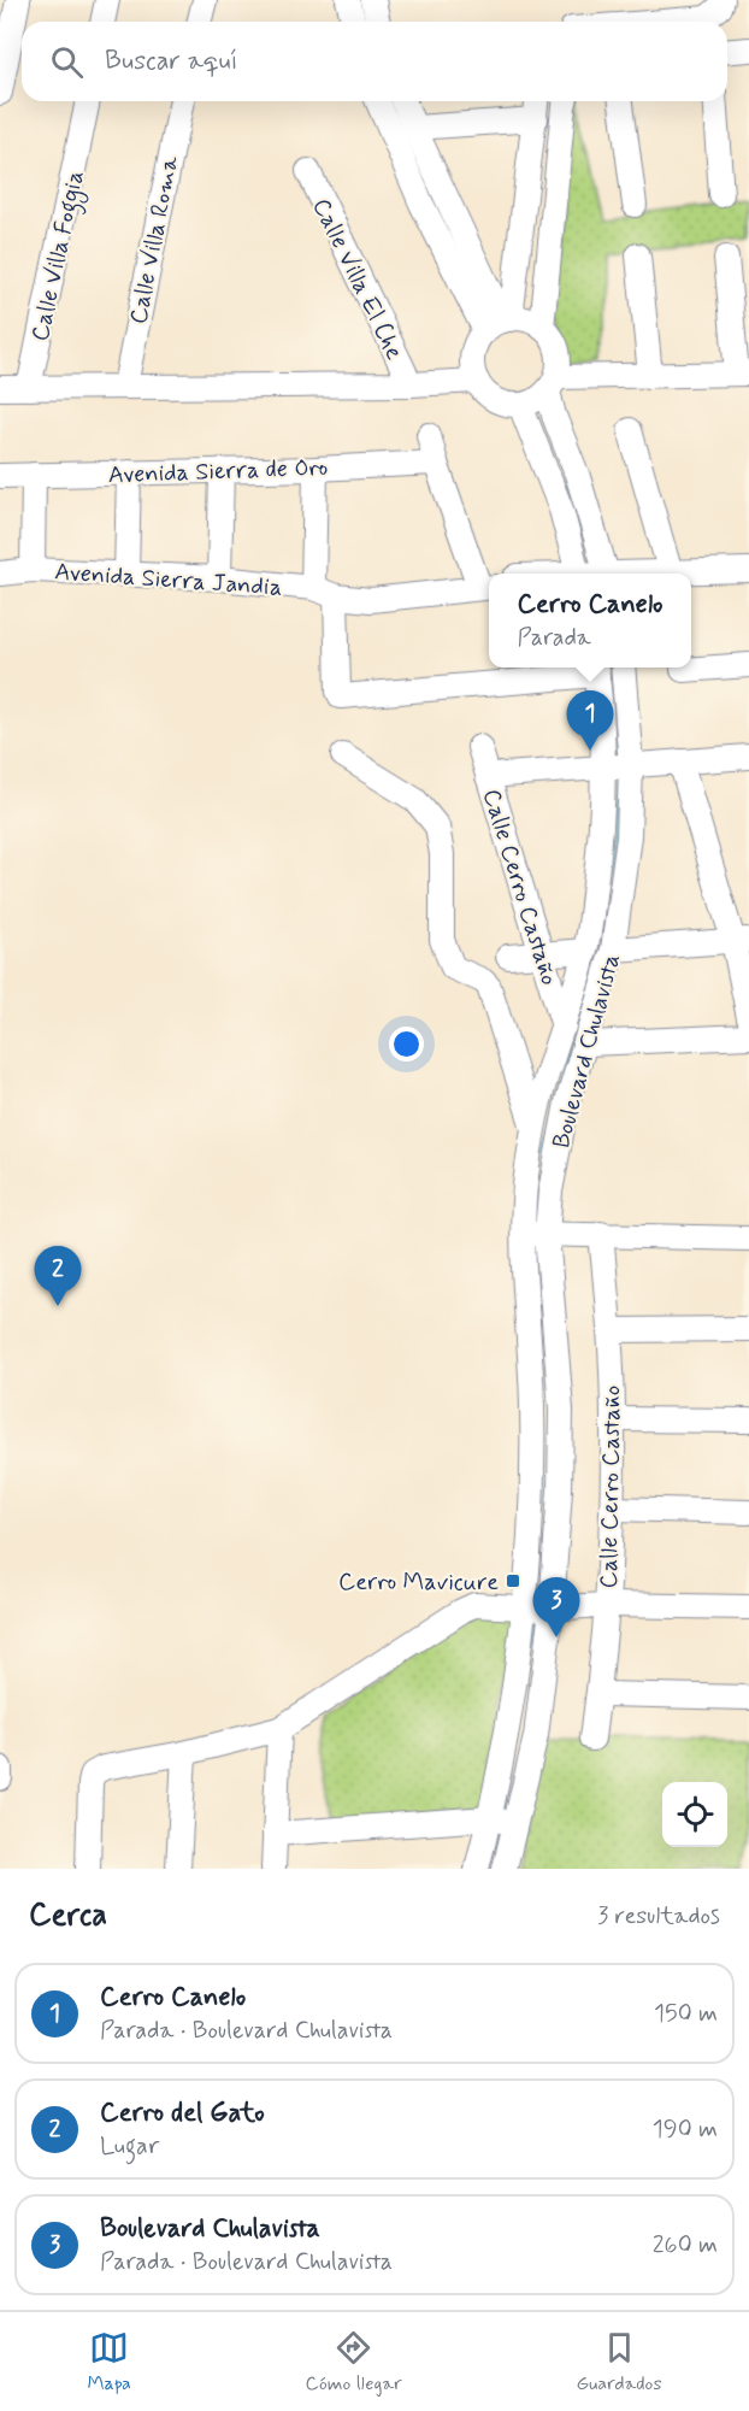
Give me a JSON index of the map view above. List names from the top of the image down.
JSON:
{
  "streets": {
    "street": [
      "Calle Villa Roma",
      "Calle Villa Foggia",
      "Calle Villa El Che",
      "Avenida Sierra de Oro",
      "Avenida Sierra Jandia",
      "Calle Cerro Castaño",
      "Boulevard Chulavista"
    ]
  },
  "crossings": [
    ["Calle Cerro Castaño", "Boulevard Chulavista"]
  ],
  "places": {
    "transit": ["Cerro Mavicure"]
  },
  "page": {
    "search": "Buscar aquí",
    "popup": ["Cerro Canelo", "Parada"],
    "pins": ["1", "2", "3"],
    "heading": ["Cerca", "3 resultados"],
    "list": [
      {
        "mark": "1",
        "name": "Cerro Canelo",
        "note": "Parada · Boulevard Chulavista",
        "value": "150 m"
      },
      {
        "mark": "2",
        "name": "Cerro del Gato",
        "note": "Lugar",
        "value": "190 m"
      },
      {
        "mark": "3",
        "name": "Boulevard Chulavista",
        "note": "Parada · Boulevard Chulavista",
        "value": "260 m"
      }
    ],
    "nav": ["Mapa", "Cómo llegar", "Guardados"]
  }
}
